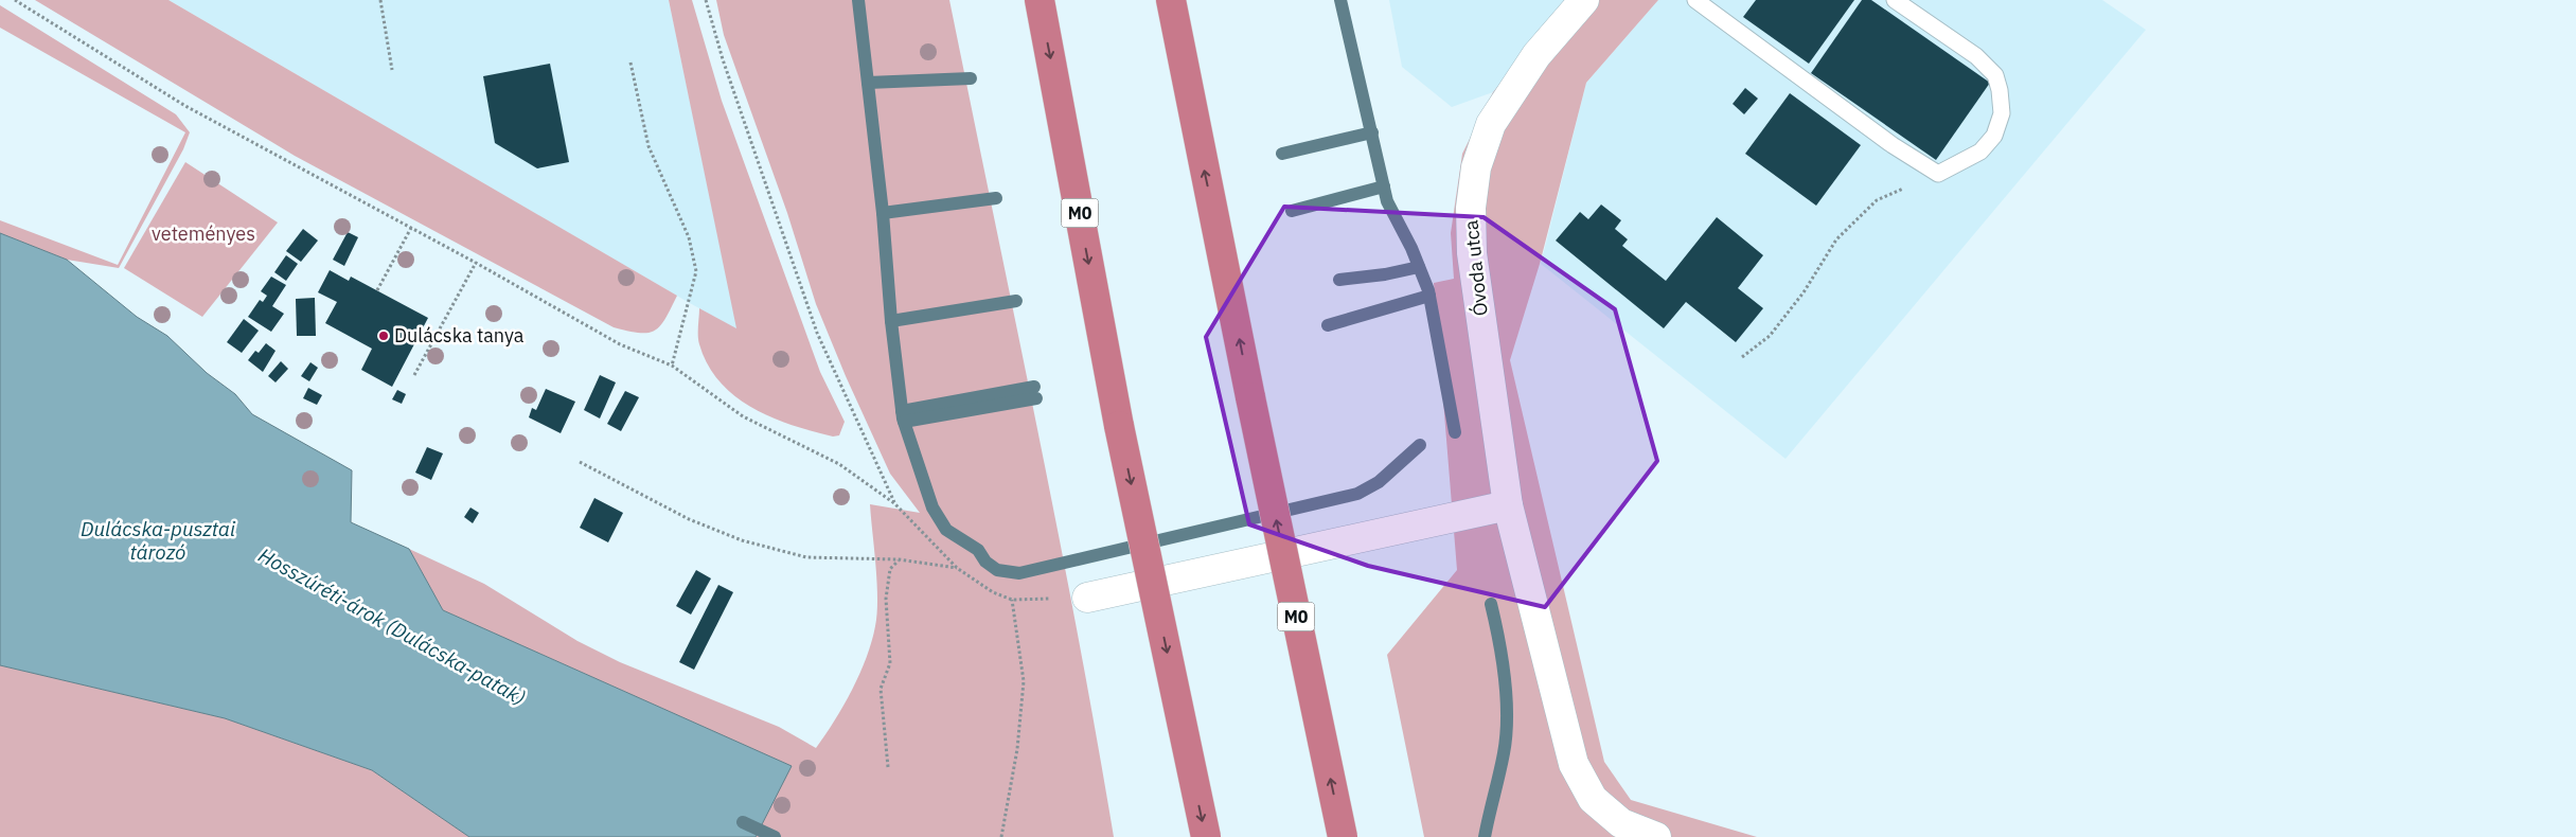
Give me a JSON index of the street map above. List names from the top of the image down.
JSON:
{
  "streets": {
    "highway": ["M0"],
    "street": ["Óvoda utca"]
  },
  "water": ["Dulácska-pusztai tározó", "Hosszúréti-árok (Dulácska-patak)"],
  "parks": ["veteményes"],
  "places": ["Dulácska tanya"]
}
